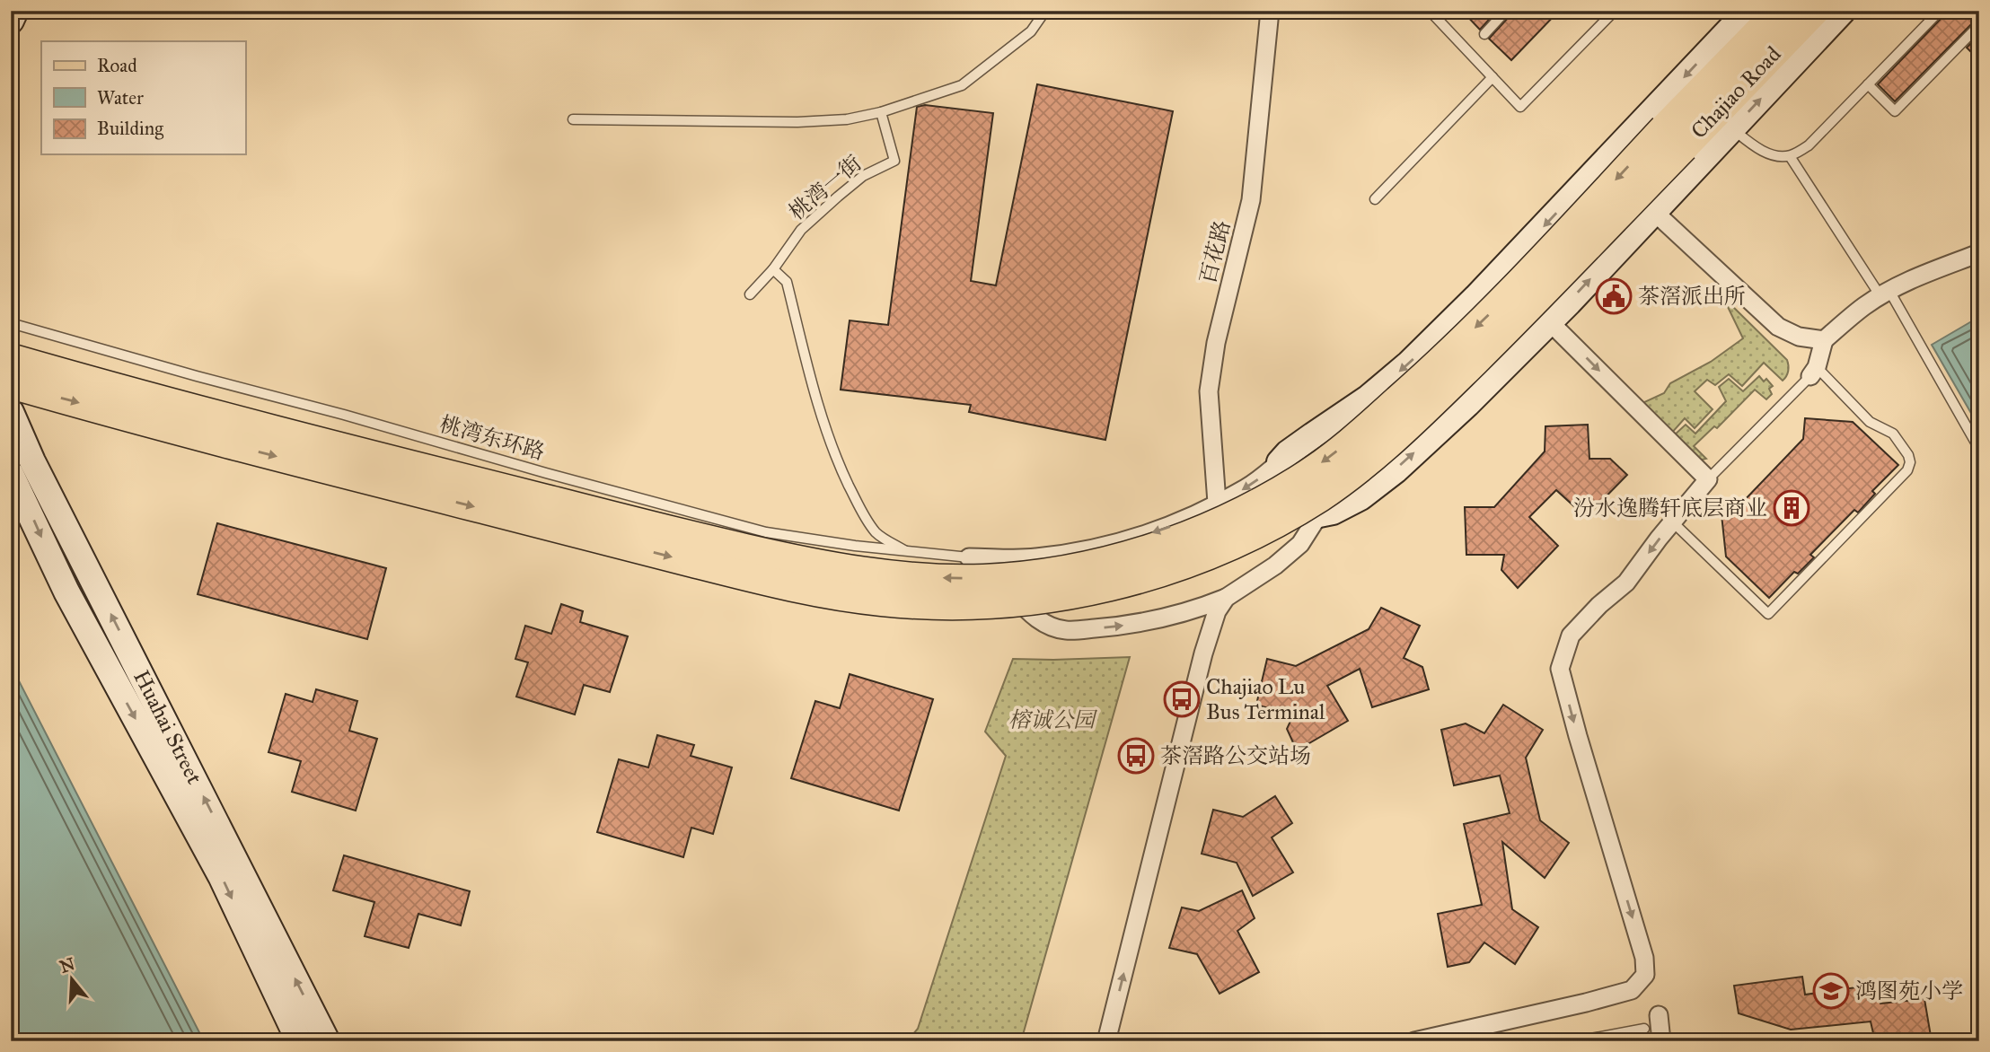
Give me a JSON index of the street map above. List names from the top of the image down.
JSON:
{
  "streets": {
    "main road": ["Chajiao Road"],
    "street": ["百花路", "Huahai Street"],
    "lane": ["桃湾一街", "桃湾东环路"]
  },
  "parks": ["榕诚公园"],
  "places": {
    "public building": ["茶滘派出所"],
    "building": ["汾水逸腾轩底层商业"],
    "bus stop": ["Chajiao Lu Bus Terminal", "茶滘路公交站场"],
    "school or university": ["鸿图苑小学"]
  },
  "legend": ["Road", "Water", "Building"],
  "north": "top"
}
